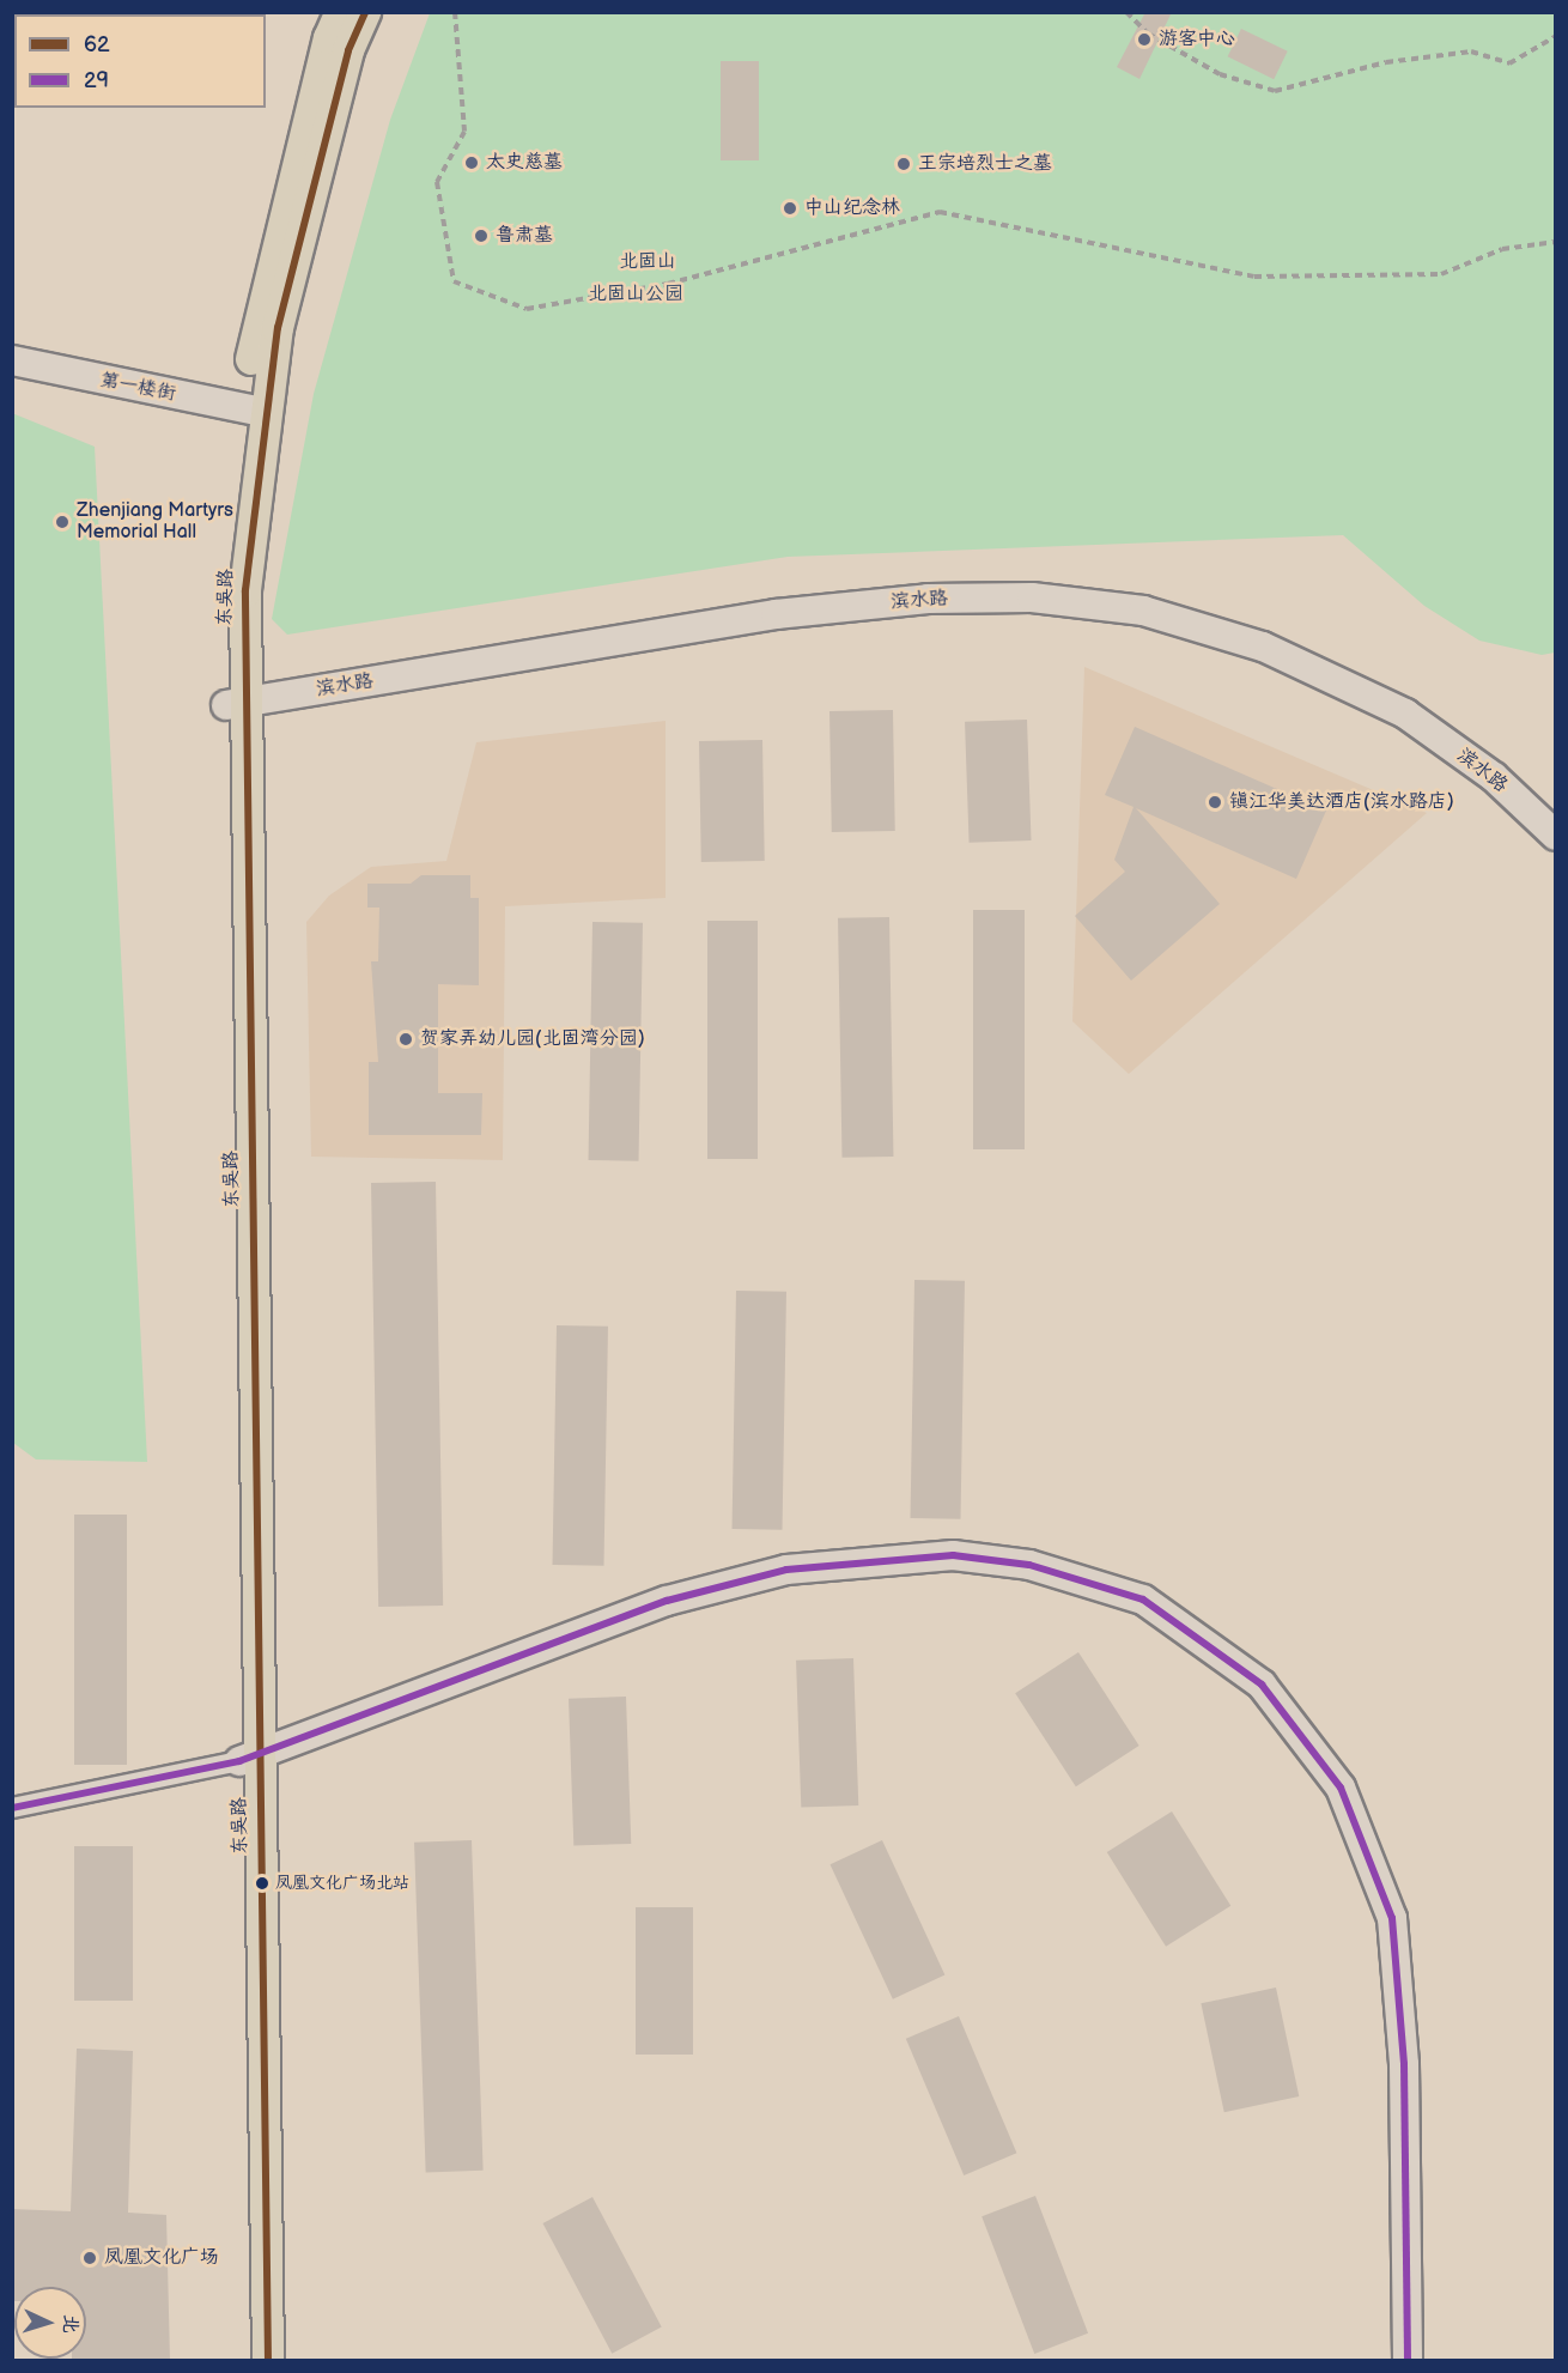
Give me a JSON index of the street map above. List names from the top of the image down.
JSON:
{
  "streets": {
    "main road": ["东吴路"],
    "street": ["第一楼街", "滨水路"]
  },
  "crossings": [
    ["第一楼街", "东吴路"],
    ["东吴路", "滨水路"]
  ],
  "parks": ["北固山", "北固山公园"],
  "places": [
    "游客中心",
    "太史慈墓",
    "王宗培烈士之墓",
    "中山纪念林",
    "鲁肃墓",
    "Zhenjiang Martyrs Memorial Hall",
    "镇江华美达酒店(滨水路店)",
    "贺家弄幼儿园(北固湾分园)",
    "凤凰文化广场北站",
    "凤凰文化广场"
  ],
  "lines": ["transit line 62", "transit line 29"],
  "legend": ["62", "29"],
  "north": "right"
}
